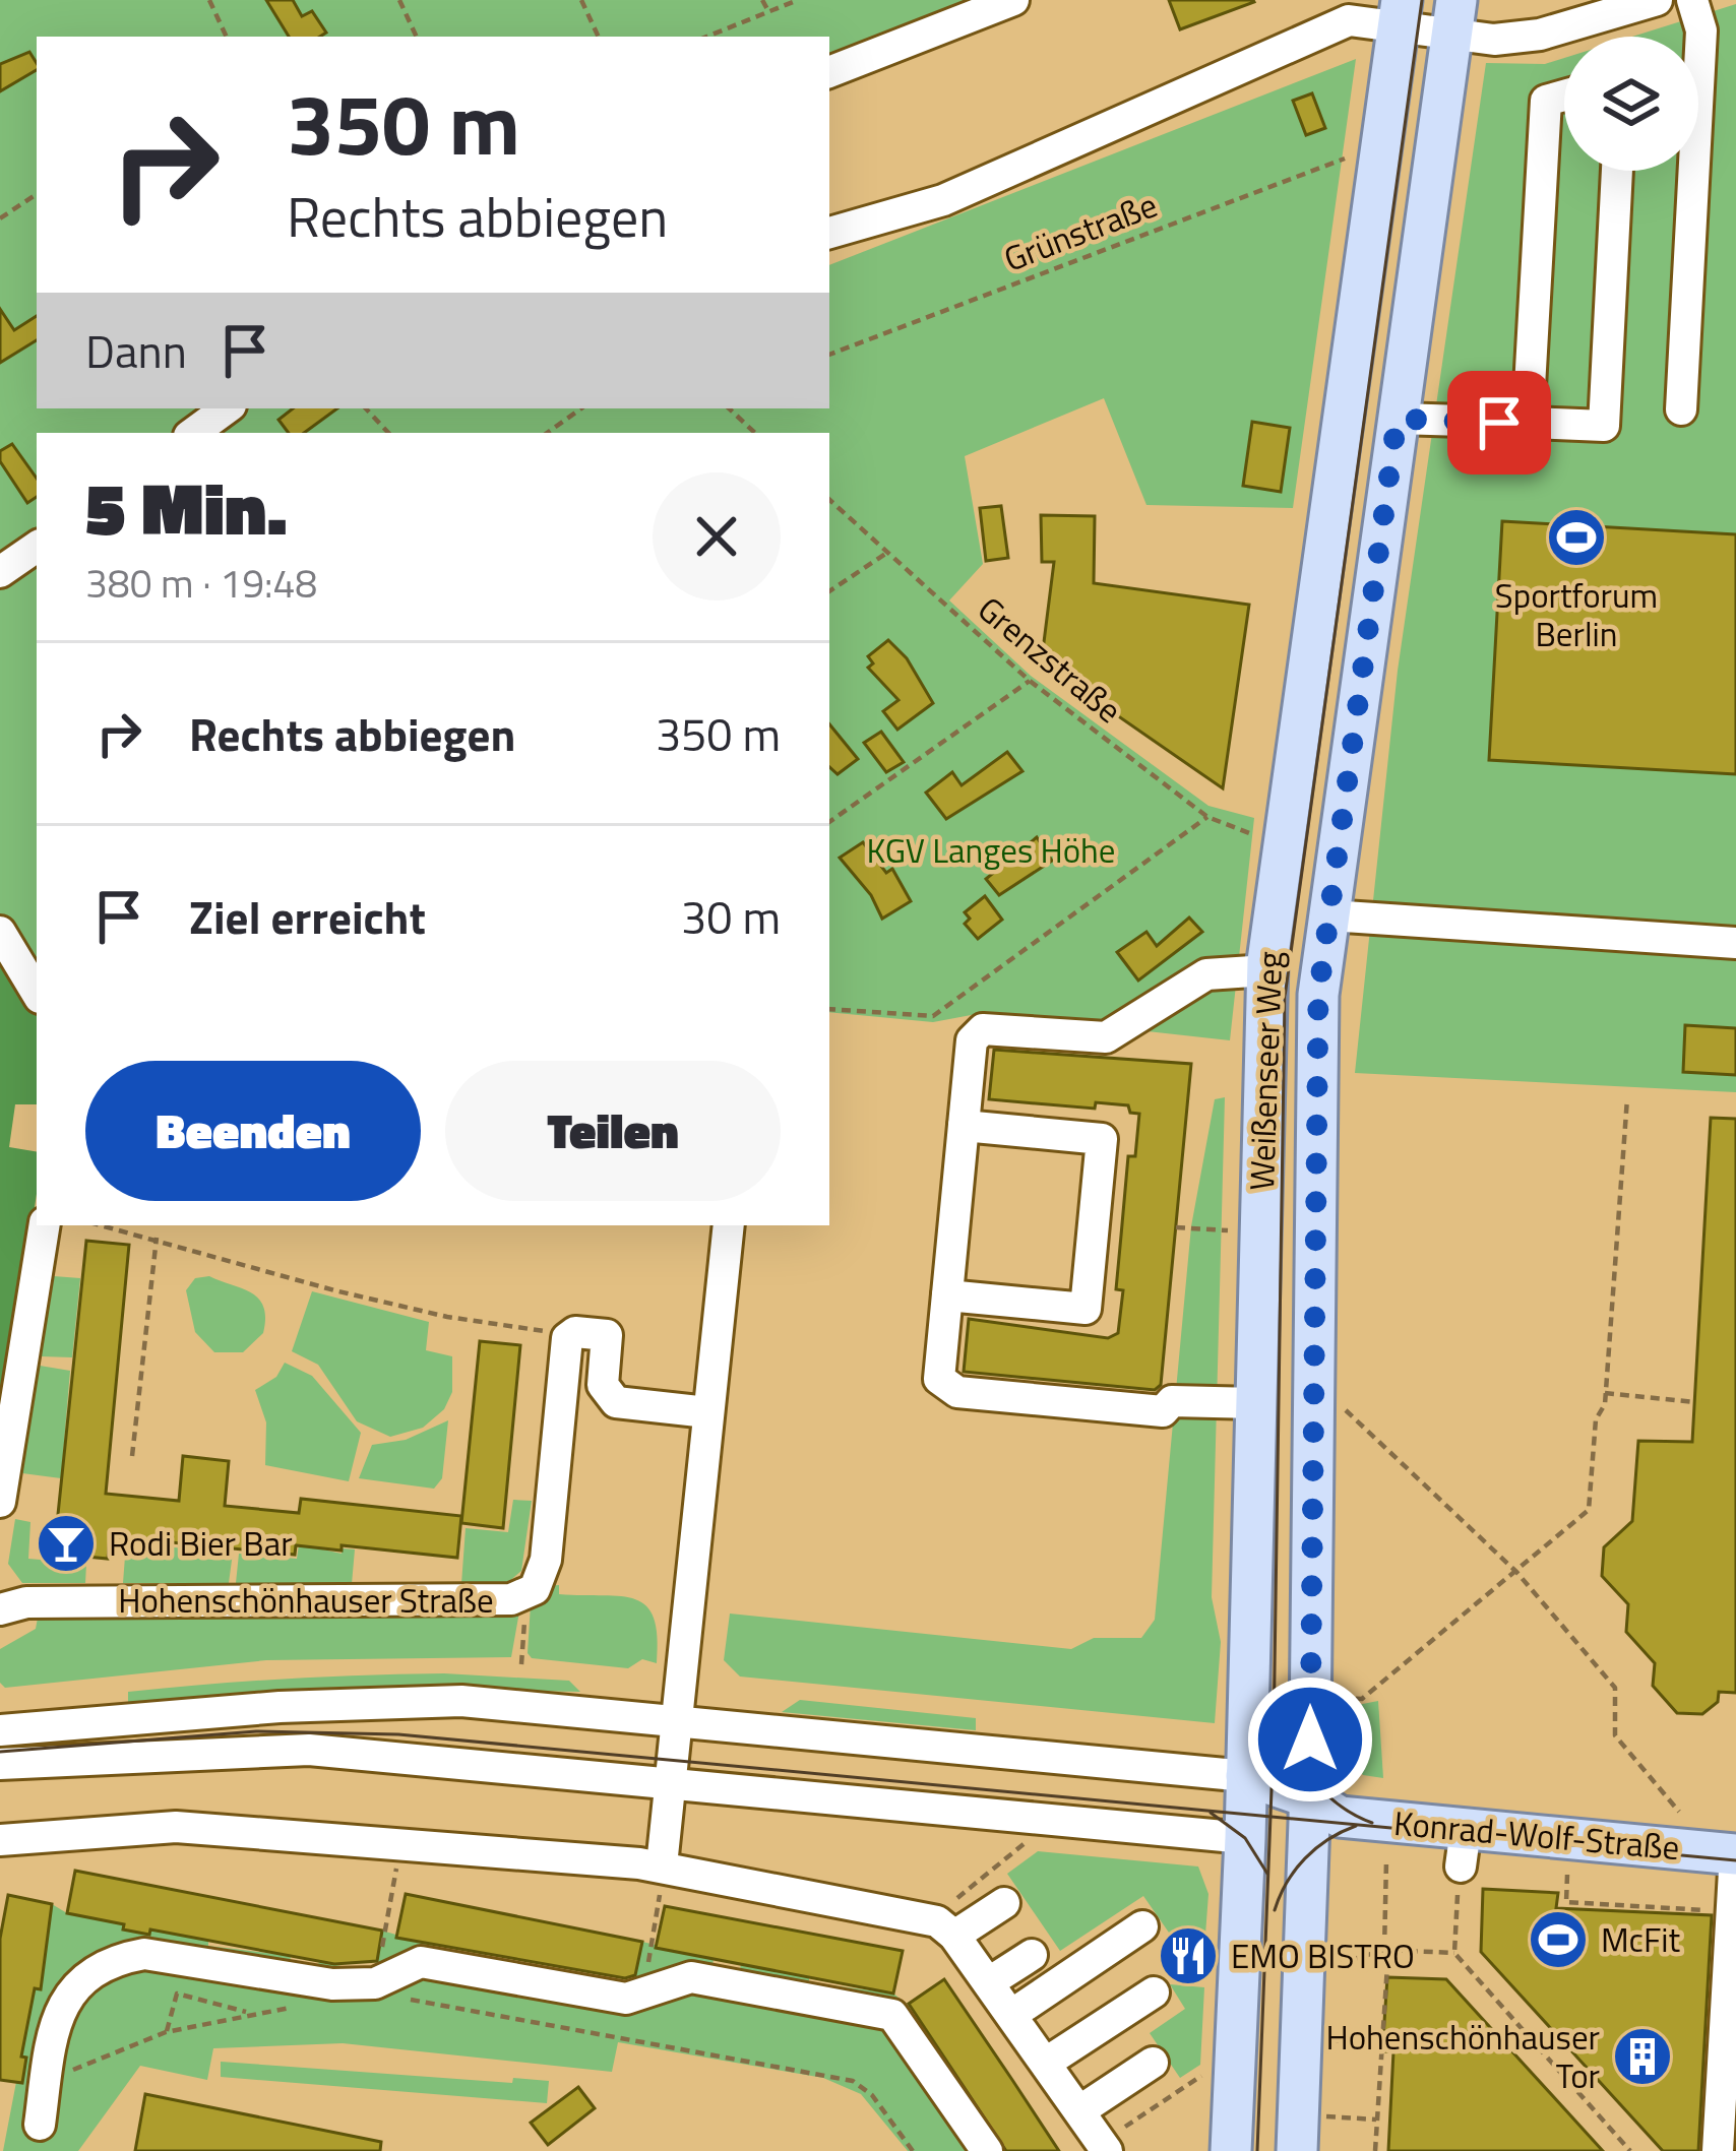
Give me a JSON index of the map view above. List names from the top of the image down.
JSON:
{
  "streets": {
    "main road": ["Weißenseer Weg", "Konrad-Wolf-Straße"],
    "street": ["Hohenschönhauser Straße"],
    "path": ["Grünstraße", "Grenzstraße"]
  },
  "crossings": [
    ["Weißenseer Weg", "Konrad-Wolf-Straße"]
  ],
  "parks": ["KGV Langes Höhe"],
  "places": {
    "sports": ["Sportforum Berlin", "McFit"],
    "bar": ["Rodi Bier Bar"],
    "restaurant": ["EMO BISTRO"],
    "building": ["Hohenschönhauser Tor"]
  },
  "page": {
    "turn": ["350 m", "Rechts abbiegen"],
    "then": "Dann",
    "heading": ["5 Min.", "380 m · 19:48"],
    "list": [
      {
        "name": "Rechts abbiegen",
        "value": "350 m"
      },
      {
        "name": "Ziel erreicht",
        "value": "30 m"
      }
    ],
    "buttons": ["Beenden", "Teilen"]
  }
}
